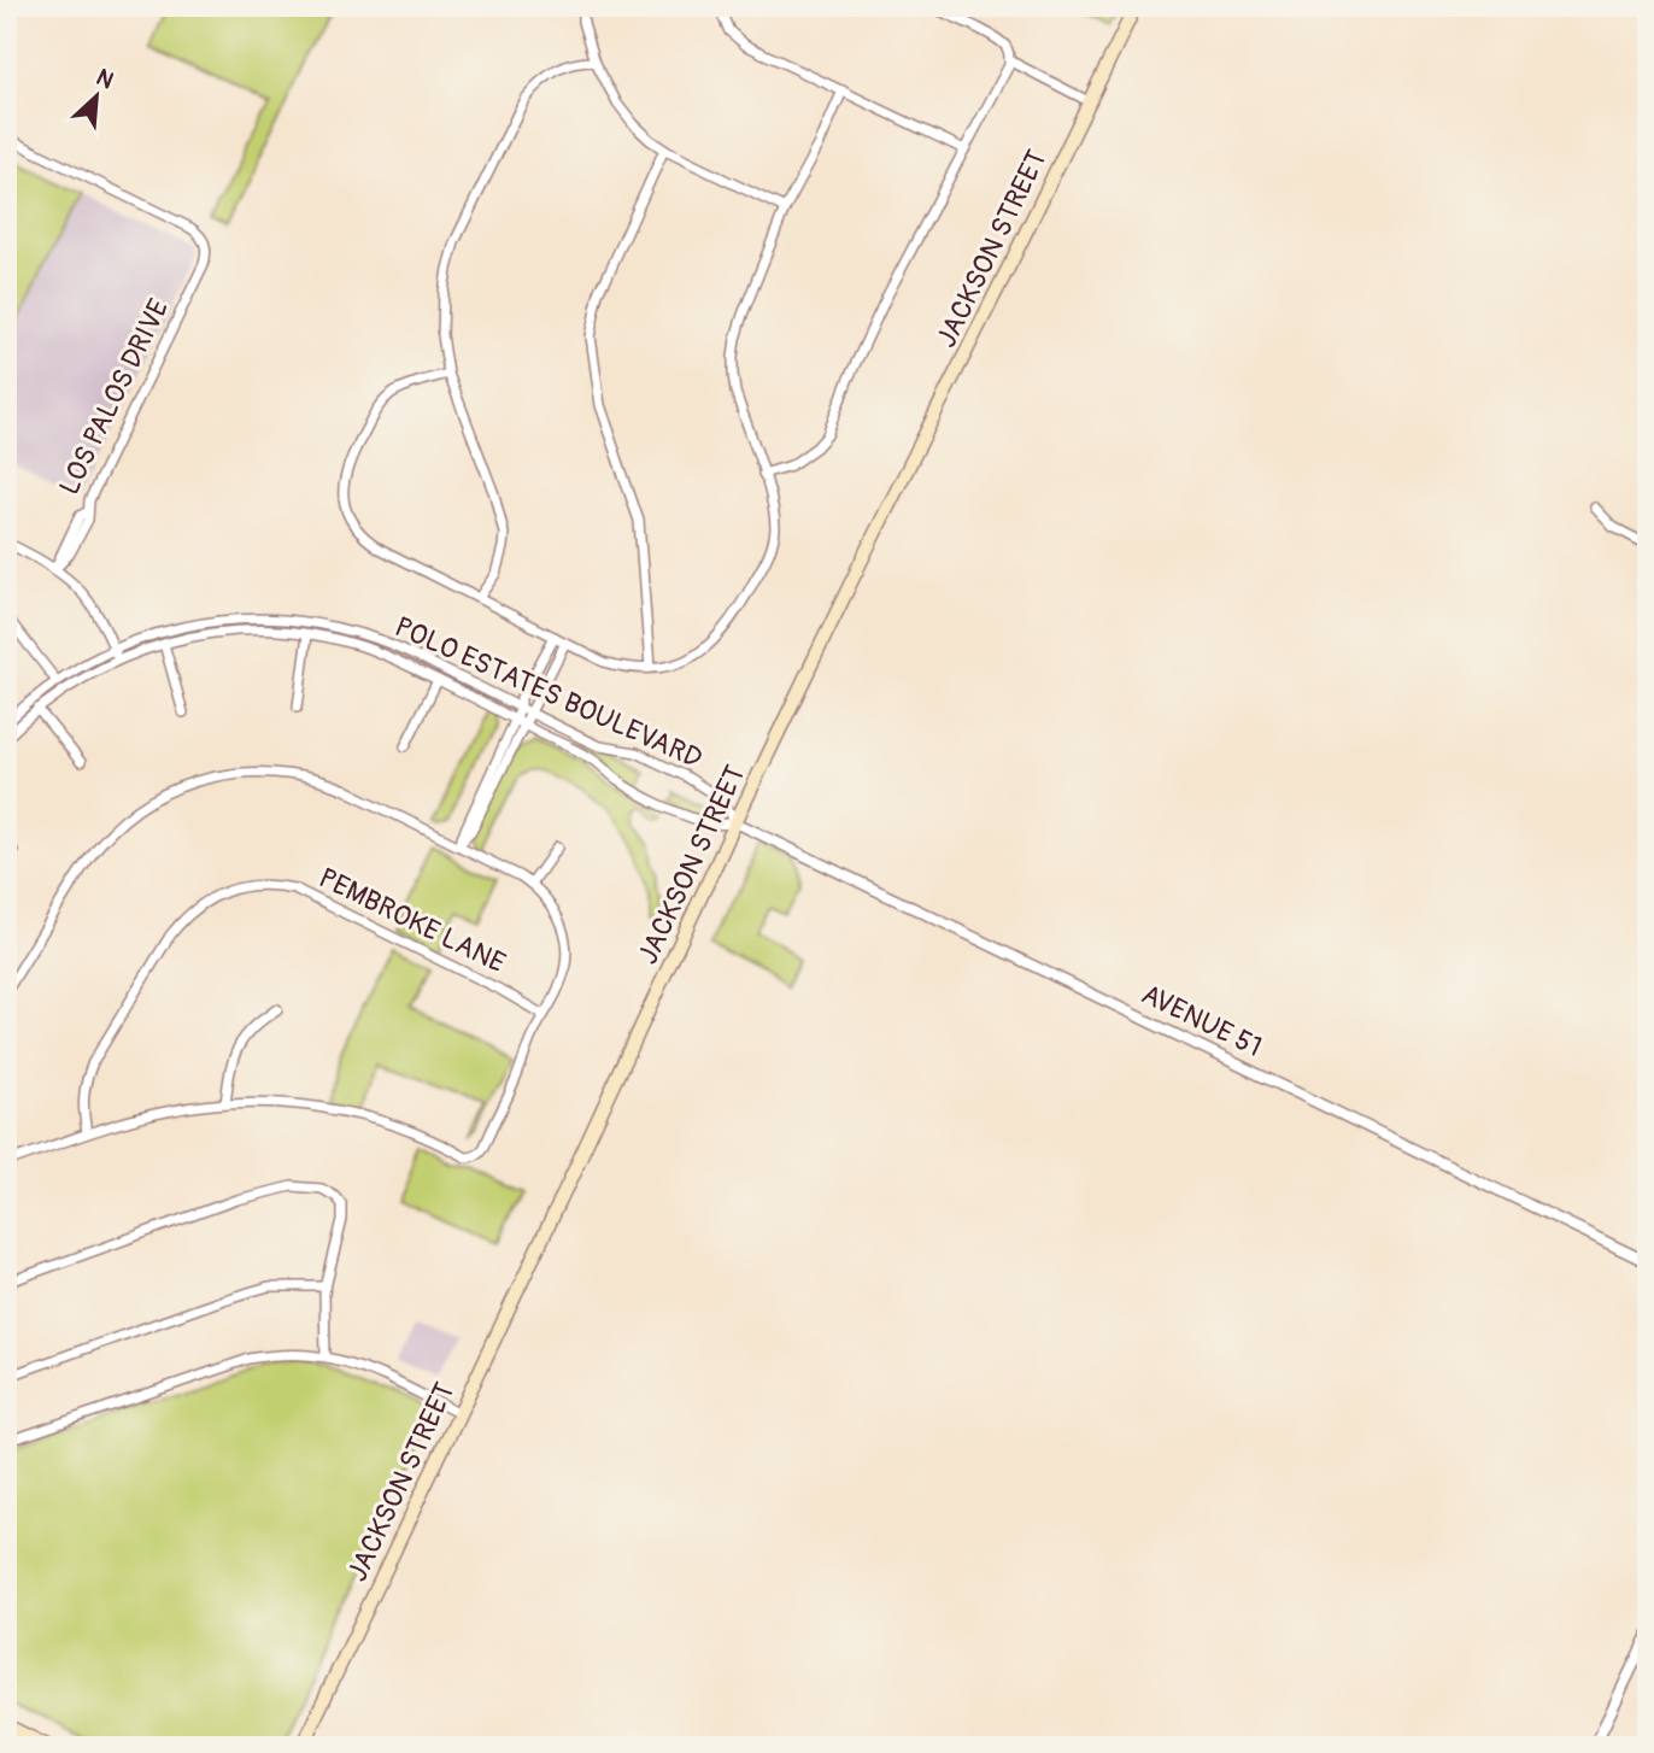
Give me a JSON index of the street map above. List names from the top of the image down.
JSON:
{
  "streets": {
    "main road": ["JACKSON STREET"],
    "street": [
      "LOS PALOS DRIVE",
      "POLO ESTATES BOULEVARD",
      "PEMBROKE LANE",
      "AVENUE 51"
    ]
  },
  "crossings": [
    ["JACKSON STREET", "POLO ESTATES BOULEVARD"],
    ["JACKSON STREET", "AVENUE 51"],
    ["POLO ESTATES BOULEVARD", "AVENUE 51"]
  ],
  "north": "top right"
}
